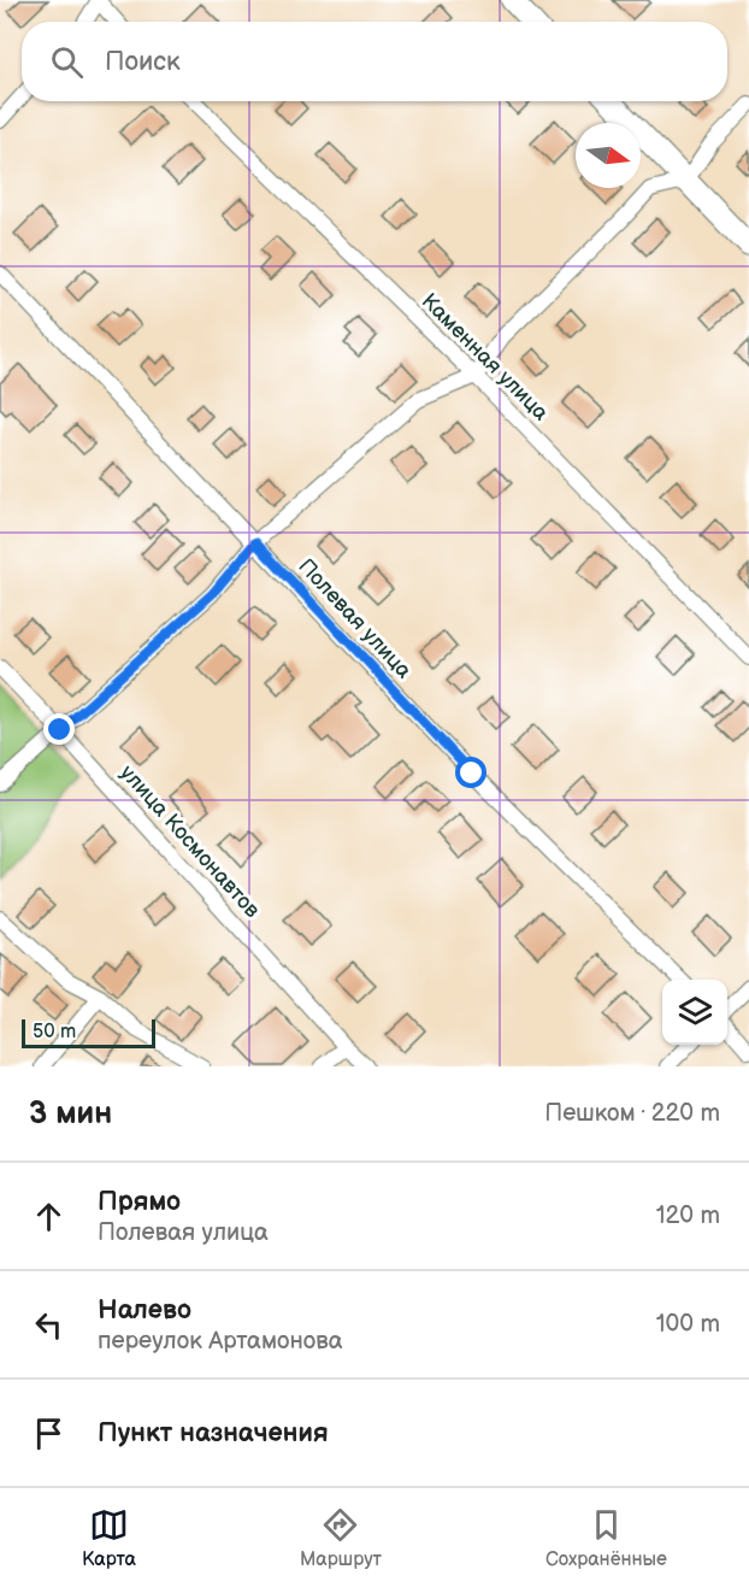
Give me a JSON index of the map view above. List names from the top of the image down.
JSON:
{
  "streets": {
    "street": ["Каменная улица", "Полевая улица", "улица Космонавтов"]
  },
  "scale_bar": "50 m",
  "north": "right",
  "page": {
    "search": "Поиск",
    "scale": "50 m",
    "heading": ["3 мин", "Пешком · 220 m"],
    "list": [
      ["Прямо", "Полевая улица", "120 m"],
      ["Налево", "переулок Артамонова", "100 m"],
      "Пункт назначения"
    ],
    "nav": ["Карта", "Маршрут", "Сохранённые"]
  }
}
